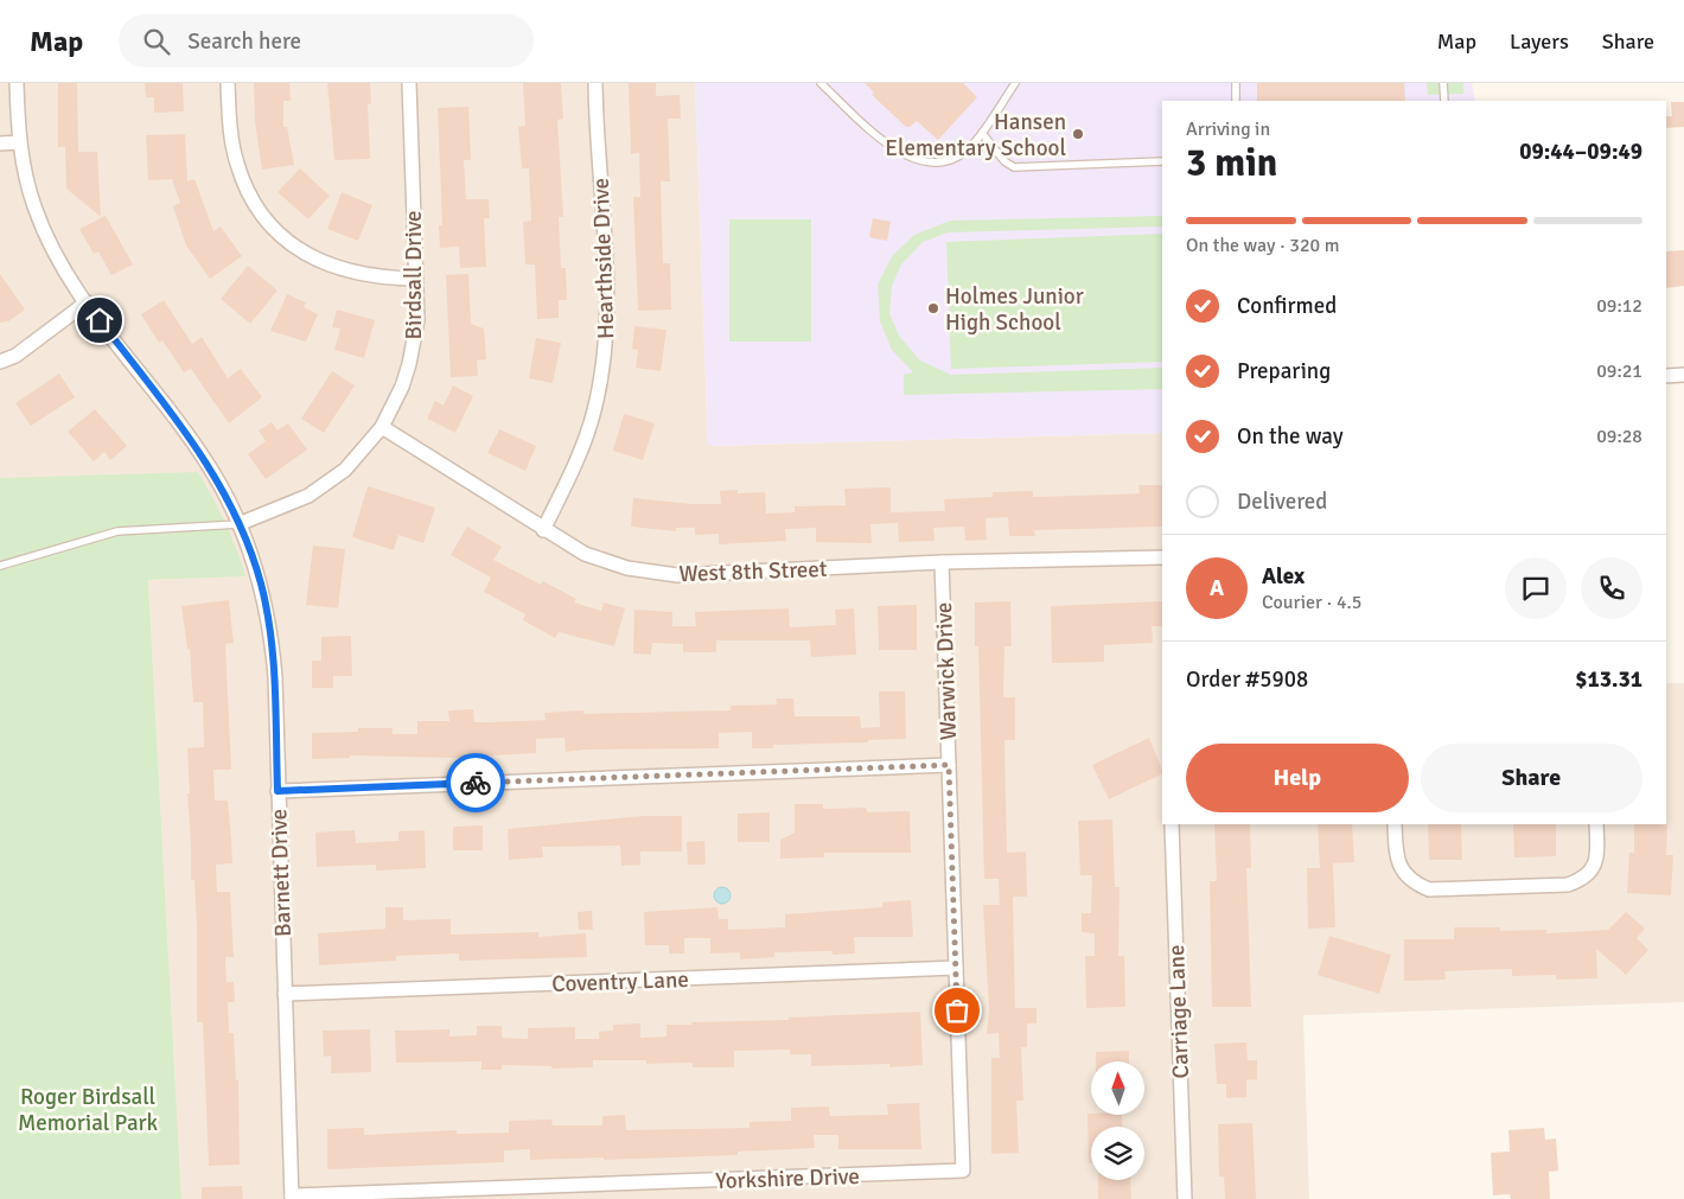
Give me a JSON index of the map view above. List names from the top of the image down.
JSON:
{
  "streets": {
    "street": [
      "Hearthside Drive",
      "Birdsall Drive",
      "West 8th Street",
      "Warwick Drive",
      "Barnett Drive",
      "Coventry Lane",
      "Carriage Lane",
      "Yorkshire Drive"
    ]
  },
  "crossings": [
    ["Hearthside Drive", "West 8th Street"],
    ["Birdsall Drive", "West 8th Street"],
    ["Birdsall Drive", "Barnett Drive"],
    ["West 8th Street", "Warwick Drive"],
    ["Warwick Drive", "Coventry Lane"],
    ["Warwick Drive", "Yorkshire Drive"],
    ["Barnett Drive", "Coventry Lane"],
    ["Barnett Drive", "Yorkshire Drive"]
  ],
  "parks": ["Roger Birdsall Memorial Park"],
  "places": ["Hansen Elementary School", "Holmes Junior High School"],
  "north": "top",
  "page": {
    "header": "Map",
    "search": "Search here",
    "nav": ["Map", "Layers", "Share"],
    "heading": ["3 min", "Arriving in", "09:44–09:49"],
    "panel": [
      "Alex",
      "Courier · 4.5",
      "Order #5908",
      "$13.31"
    ],
    "bar": "On the way · 320 m",
    "list": [
      ["Confirmed", "09:12"],
      ["Preparing", "09:21"],
      ["On the way", "09:28"],
      "Delivered"
    ],
    "round": "A",
    "buttons": ["Help", "Share"]
  }
}
